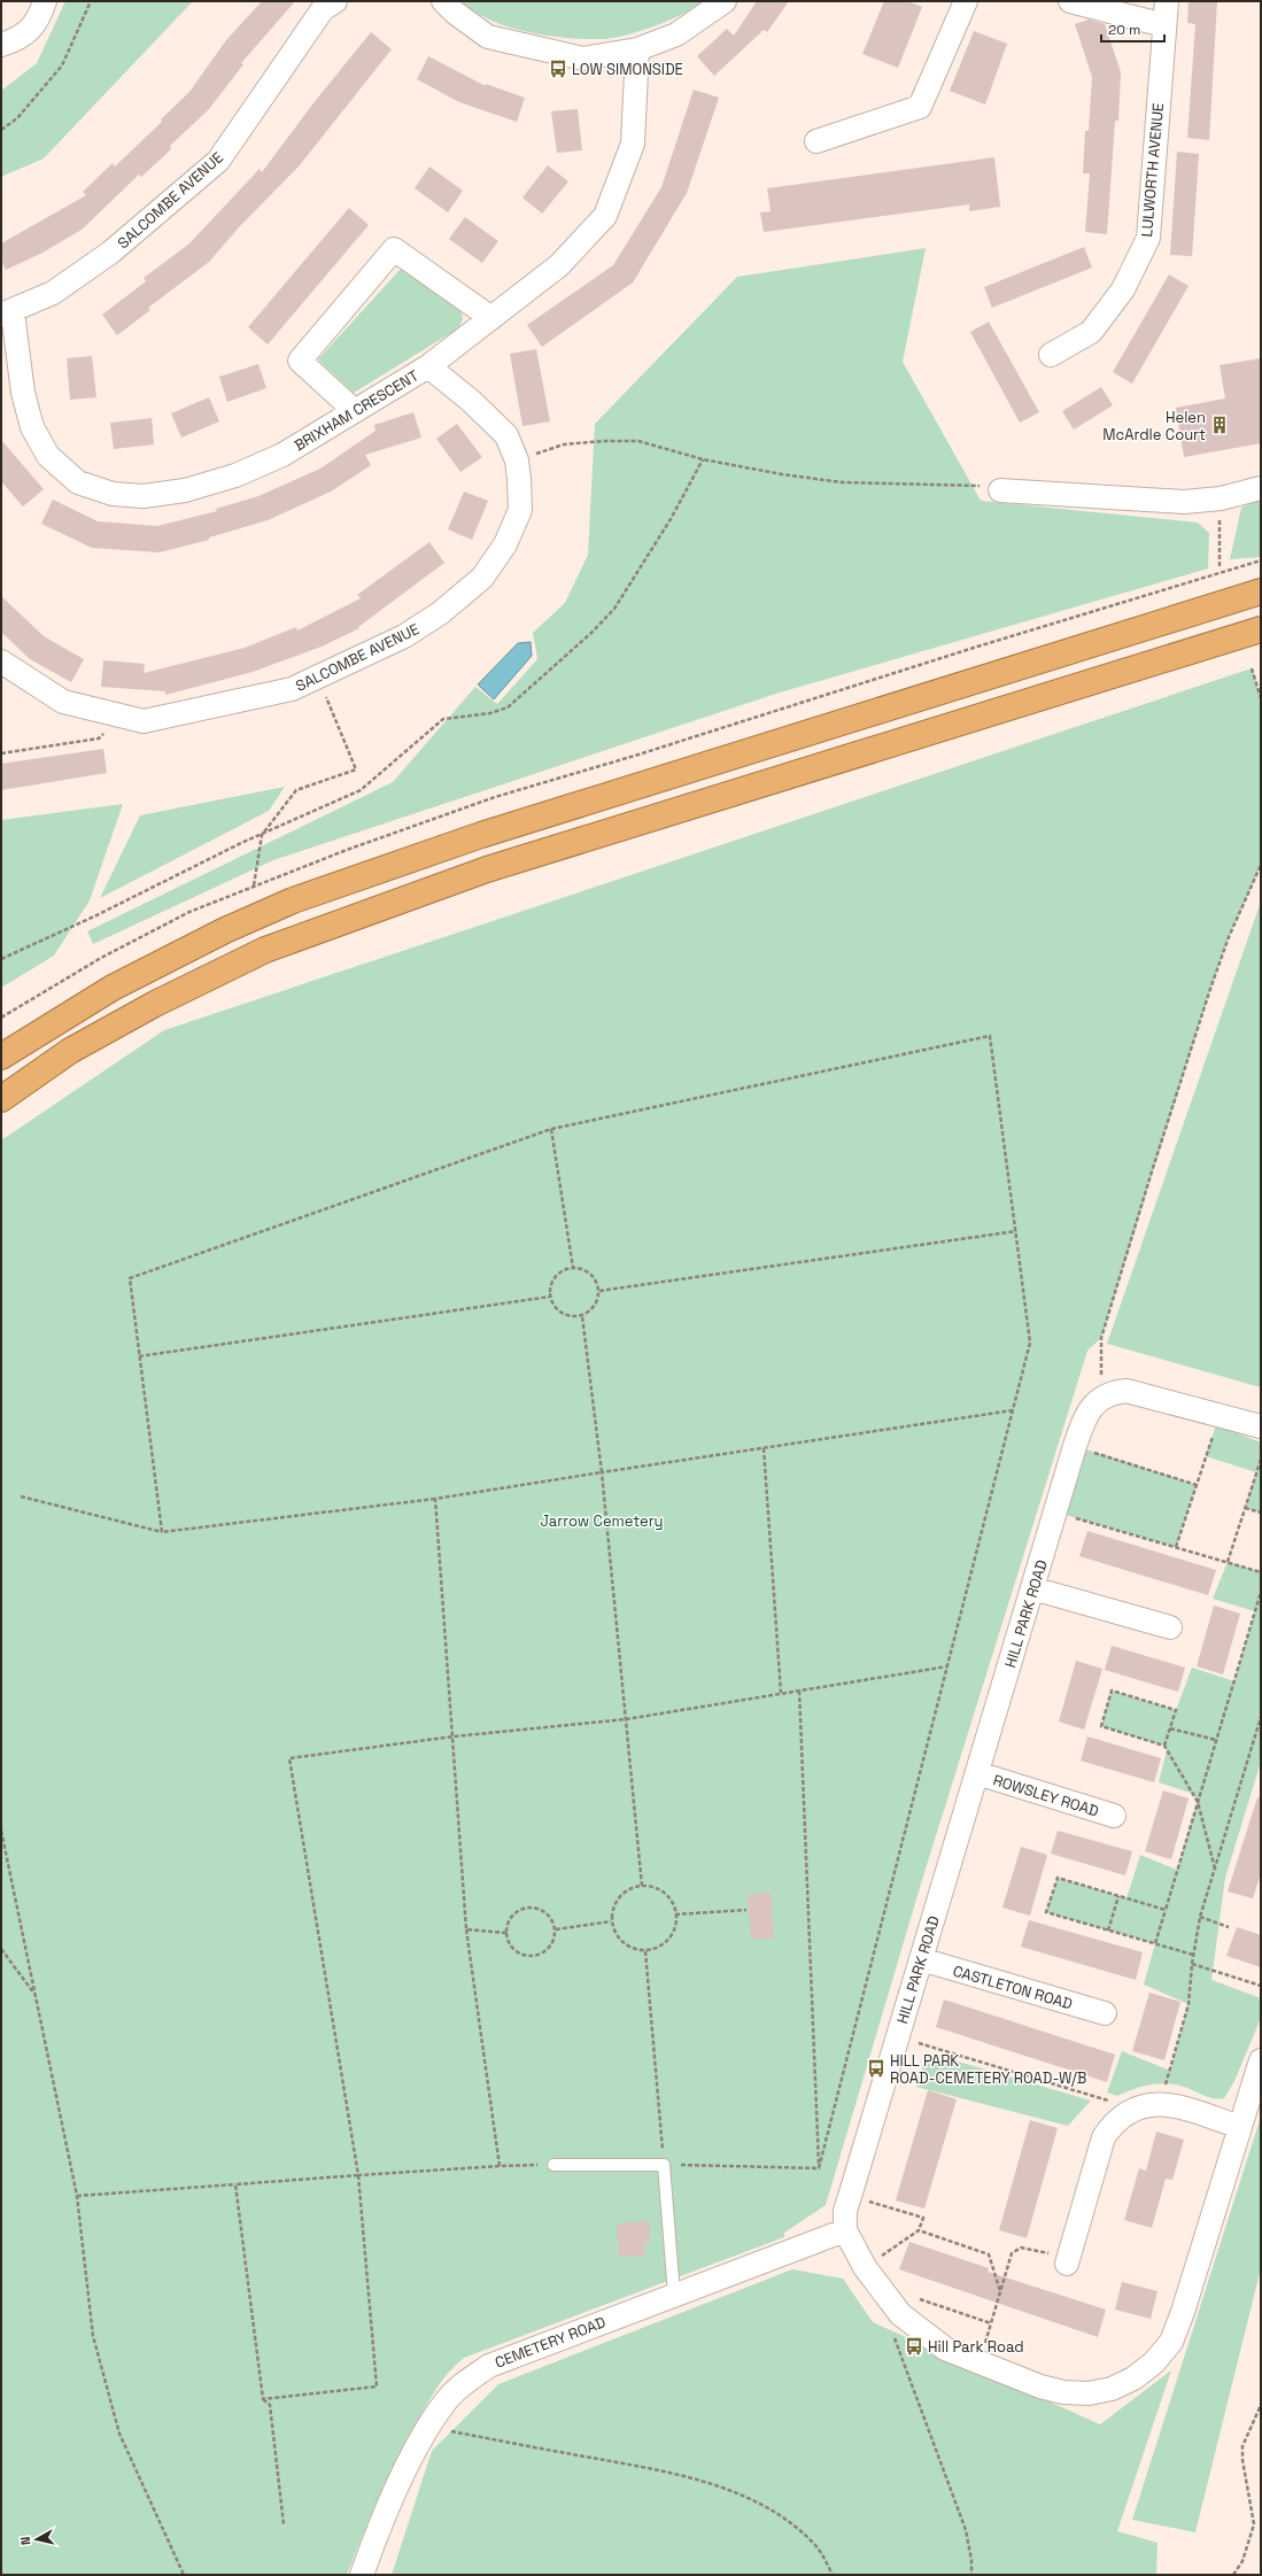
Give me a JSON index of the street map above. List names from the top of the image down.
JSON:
{
  "streets": {
    "street": [
      "LULWORTH AVENUE",
      "SALCOMBE AVENUE",
      "BRIXHAM CRESCENT",
      "HILL PARK ROAD",
      "ROWSLEY ROAD",
      "CASTLETON ROAD",
      "CEMETERY ROAD"
    ]
  },
  "crossings": [
    ["SALCOMBE AVENUE", "BRIXHAM CRESCENT"],
    ["HILL PARK ROAD", "ROWSLEY ROAD"],
    ["HILL PARK ROAD", "CASTLETON ROAD"],
    ["HILL PARK ROAD", "CEMETERY ROAD"]
  ],
  "parks": ["Jarrow Cemetery"],
  "places": {
    "bus stop": ["LOW SIMONSIDE", "HILL PARK ROAD-CEMETERY ROAD-W/B", "Hill Park Road"],
    "building": ["Helen McArdle Court"]
  },
  "scale_bar": "20 m",
  "north": "left"
}
